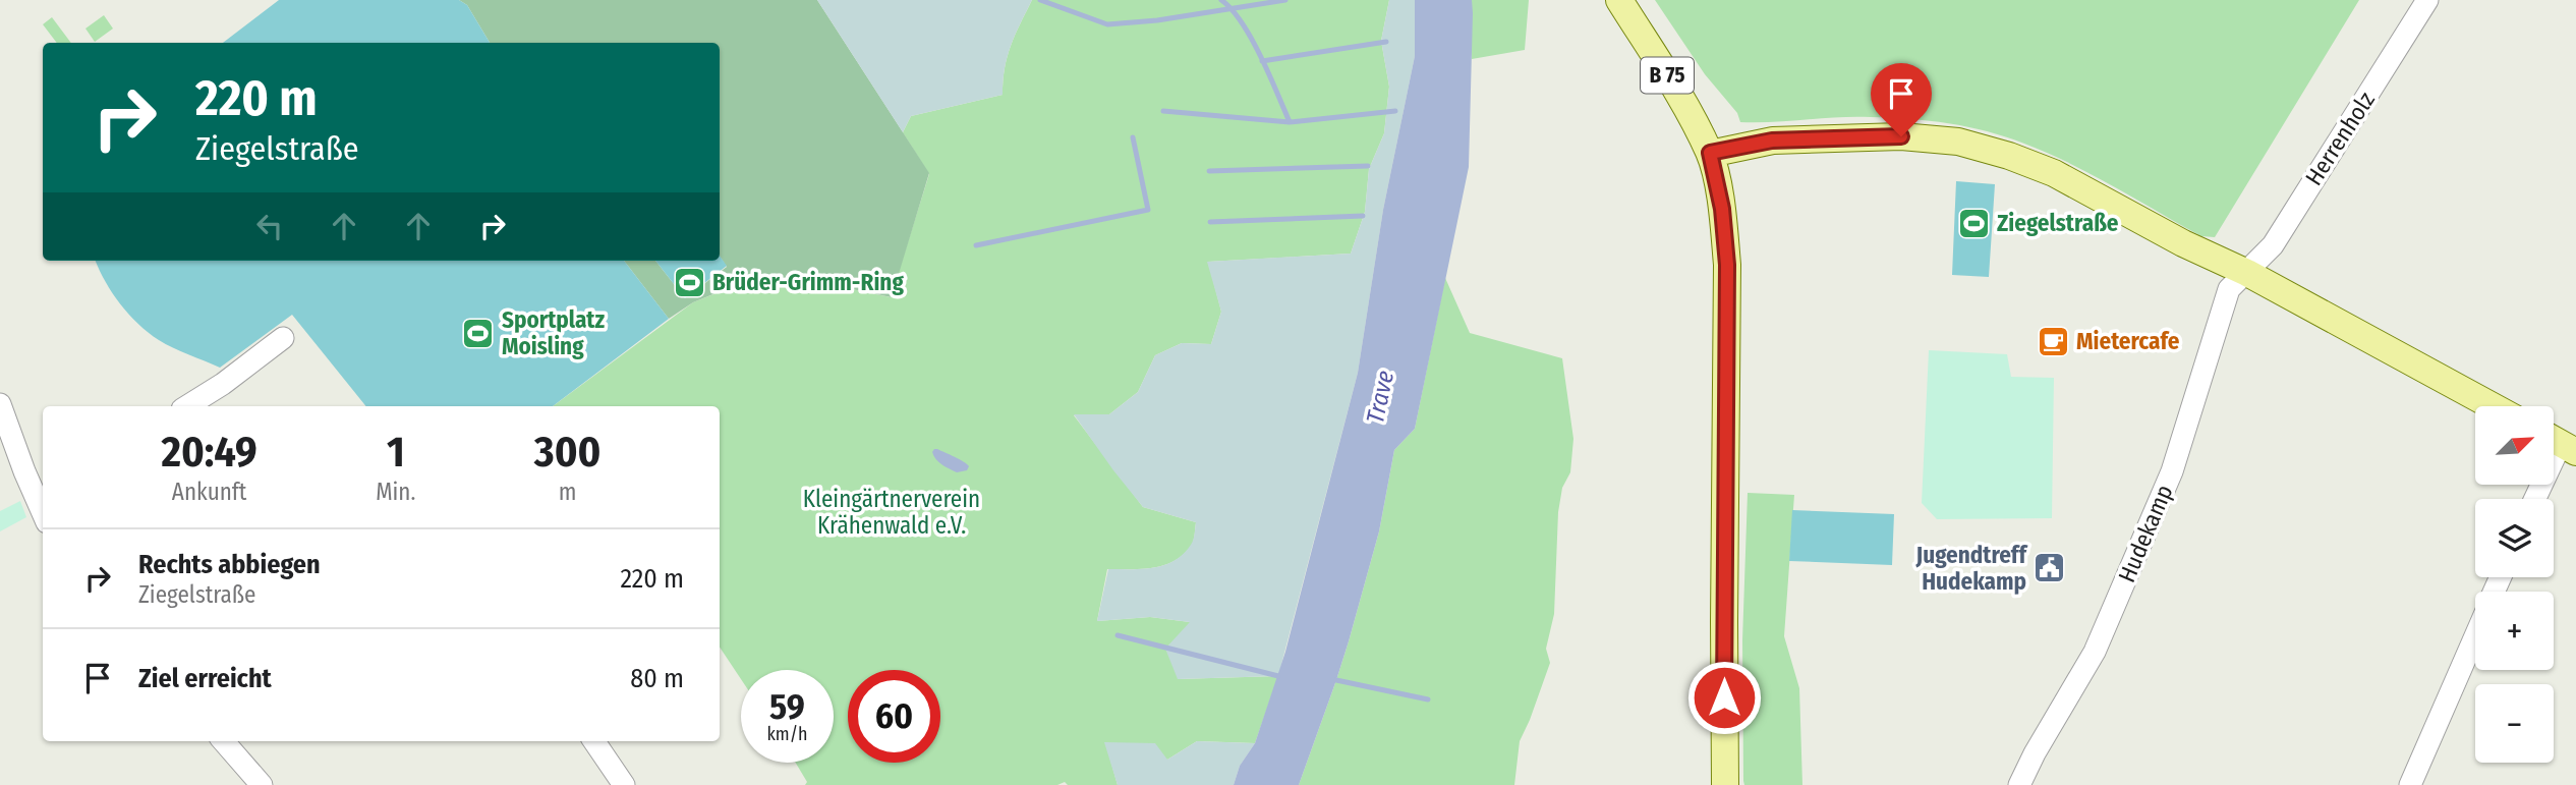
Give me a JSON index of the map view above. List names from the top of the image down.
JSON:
{
  "streets": {
    "main road": ["B 75"],
    "street": ["Herrenholz", "Hudekamp"]
  },
  "crossings": [
    ["Herrenholz", "Hudekamp"]
  ],
  "water": ["Trave"],
  "parks": ["Kleingärtnerverein Krähenwald e.V."],
  "places": {
    "sports": ["Ziegelstraße", "Brüder-Grimm-Ring", "Sportplatz Moisling"],
    "cafe": ["Mietercafe"],
    "public building": ["Jugendtreff Hudekamp"]
  },
  "north": "top right",
  "page": {
    "turn": ["220 m", "Ziegelstraße"],
    "map_buttons": ["+", "−"],
    "eta": [
      "20:49",
      "Ankunft",
      "1",
      "Min.",
      "300",
      "m"
    ],
    "list": [
      {
        "name": "Rechts abbiegen",
        "note": "Ziegelstraße",
        "value": "220 m"
      },
      {
        "name": "Ziel erreicht",
        "value": "80 m"
      }
    ],
    "speed": "59 km/h",
    "limit": "60"
  }
}
